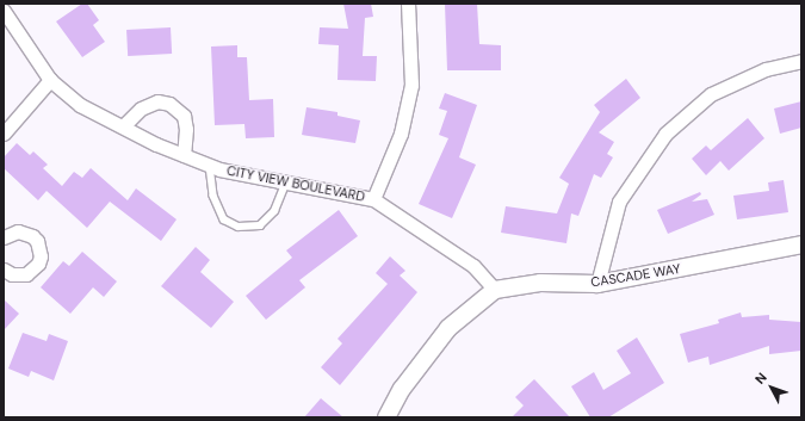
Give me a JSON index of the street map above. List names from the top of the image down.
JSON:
{
  "streets": {
    "street": ["CITY VIEW BOULEVARD", "CASCADE WAY"]
  },
  "crossings": [
    ["CITY VIEW BOULEVARD", "CASCADE WAY"]
  ],
  "north": "top left"
}
